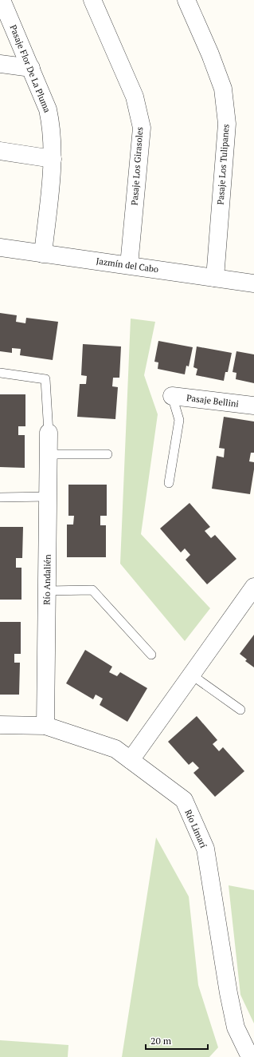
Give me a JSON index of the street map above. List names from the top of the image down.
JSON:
{
  "streets": {
    "street": [
      "Pasaje Flor De La Pluma",
      "Pasaje Los Tulipanes",
      "Pasaje Los Girasoles",
      "Jazmín del Cabo",
      "Pasaje Bellini",
      "Río Andalién",
      "Río Limarí"
    ]
  },
  "crossings": [
    ["Pasaje Flor De La Pluma", "Jazmín del Cabo"],
    ["Pasaje Los Tulipanes", "Jazmín del Cabo"],
    ["Pasaje Los Girasoles", "Jazmín del Cabo"],
    ["Río Andalién", "Río Limarí"]
  ],
  "scale_bar": "20 m"
}
